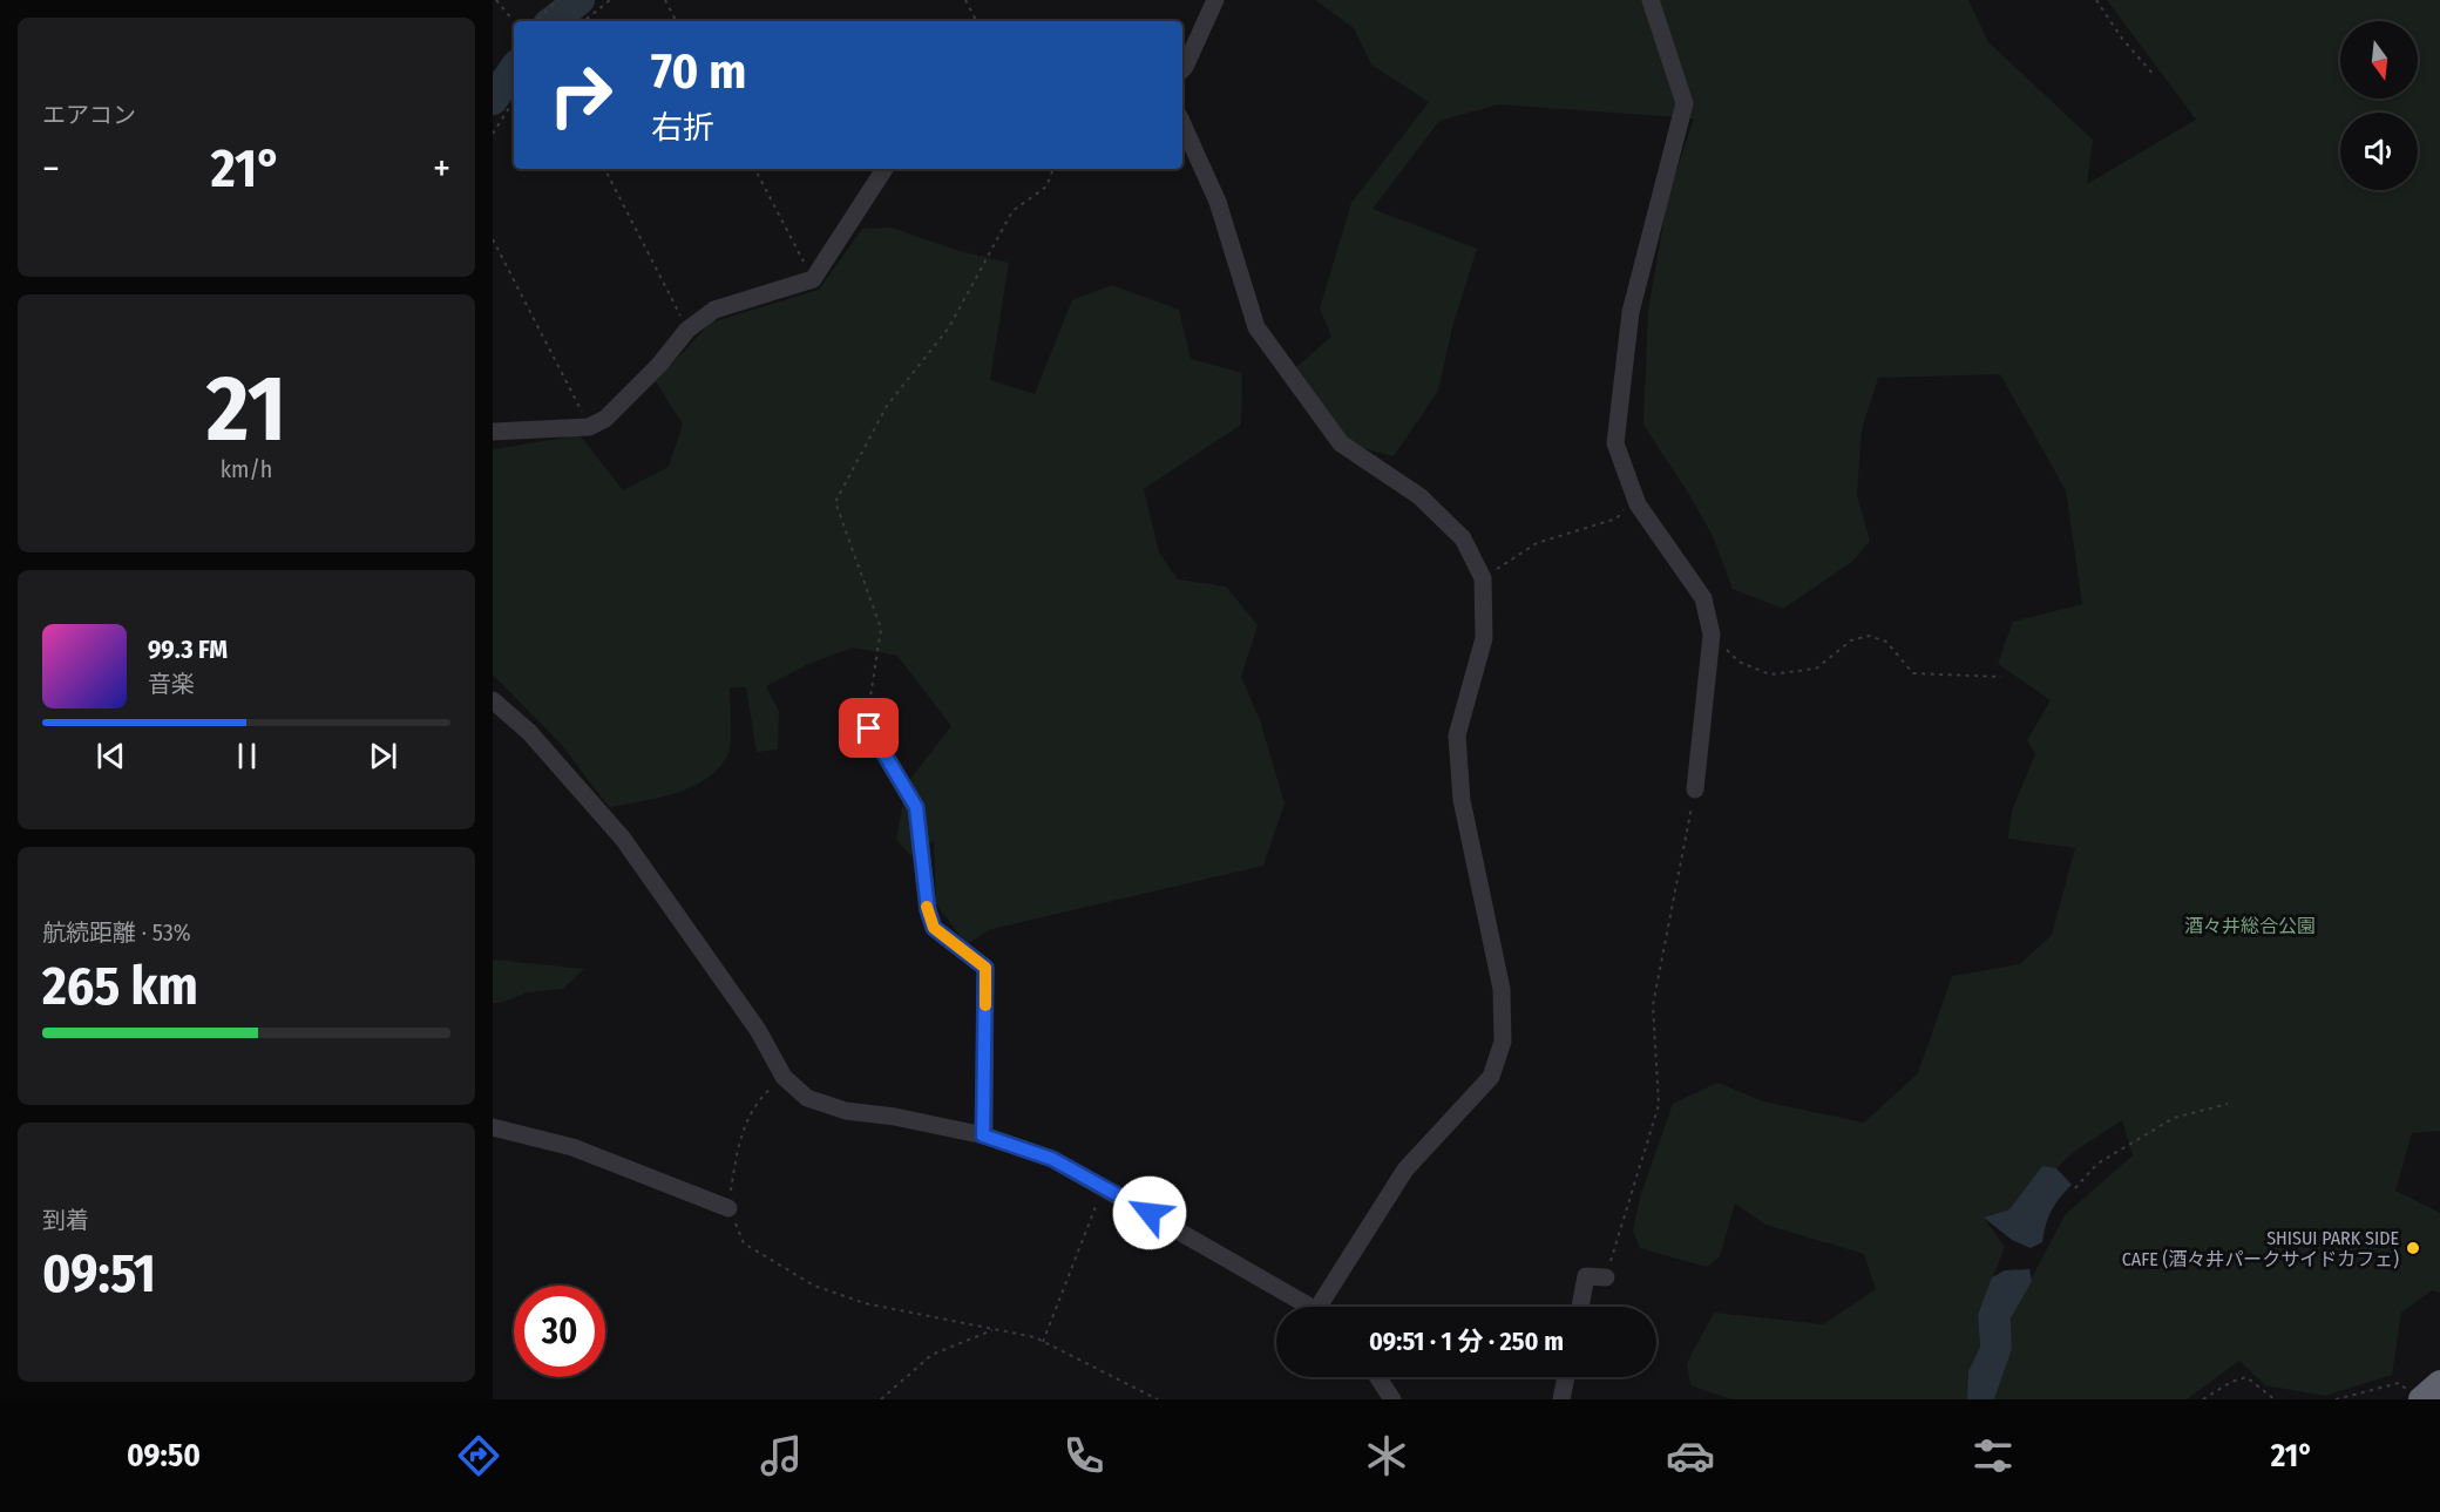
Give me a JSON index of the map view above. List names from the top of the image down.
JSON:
{
  "parks": ["酒々井総合公園"],
  "places": ["SHISUI PARK SIDE CAFE (酒々井パークサイドカフェ)"],
  "north": "bottom",
  "page": {
    "tile": [
      "エアコン",
      ["21", "km/h"],
      ["航続距離 · 53%", "265 km"],
      ["到着", "09:51"]
    ],
    "turn": ["70 m", "右折"],
    "heat": ["−", "21°", "+"],
    "song": ["99.3 FM", "音楽"],
    "limit": "30",
    "trip": "09:51 · 1 分 · 250 m",
    "tabs": ["09:50", "21°"]
  }
}
